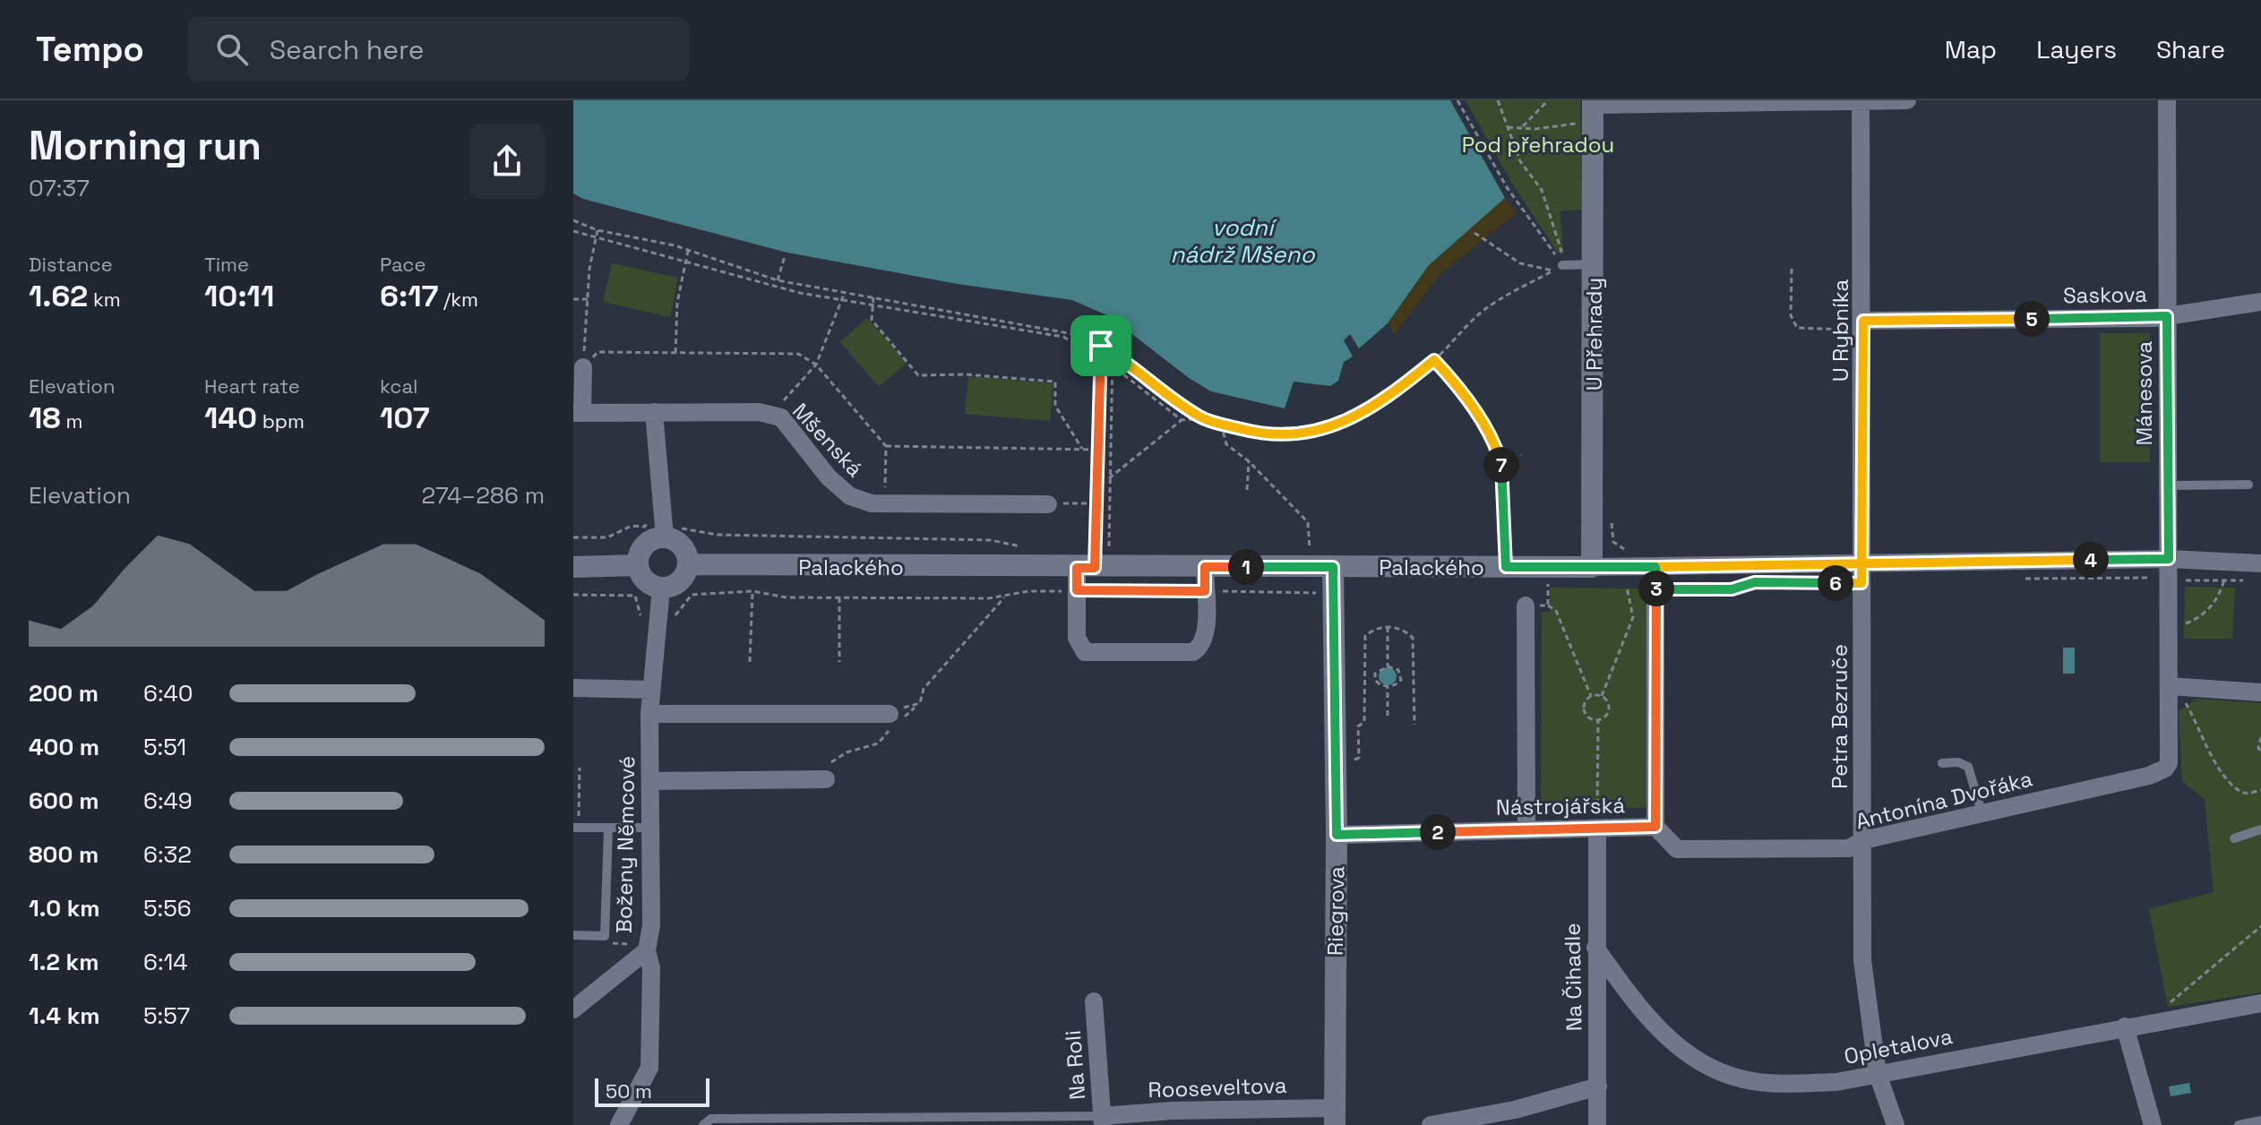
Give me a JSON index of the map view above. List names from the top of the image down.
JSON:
{
  "streets": {
    "street": [
      "Saskova",
      "U Rybníka",
      "U Přehrady",
      "Mánesova",
      "Mšenská",
      "Palackého",
      "Petra Bezruče",
      "Antonína Dvořáka",
      "Nástrojářská",
      "Boženy Němcové",
      "Riegrova",
      "Na Čihadle",
      "Opletalova",
      "Na Roli",
      "Rooseveltova"
    ]
  },
  "crossings": [
    ["Saskova", "U Rybníka"],
    ["Saskova", "Mánesova"],
    ["U Rybníka", "Palackého"],
    ["U Rybníka", "Petra Bezruče"],
    ["U Přehrady", "Palackého"],
    ["Mánesova", "Palackého"],
    ["Mánesova", "Antonína Dvořáka"],
    ["Palackého", "Petra Bezruče"],
    ["Palackého", "Nástrojářská"],
    ["Palackého", "Boženy Němcové"],
    ["Palackého", "Riegrova"],
    ["Petra Bezruče", "Antonína Dvořáka"],
    ["Petra Bezruče", "Opletalova"],
    ["Antonína Dvořáka", "Nástrojářská"],
    ["Nástrojářská", "Riegrova"],
    ["Nástrojářská", "Na Čihadle"],
    ["Riegrova", "Rooseveltova"],
    ["Na Čihadle", "Opletalova"],
    ["Na Roli", "Rooseveltova"]
  ],
  "water": ["vodní nádrž Mšeno"],
  "parks": ["Pod přehradou"],
  "scale_bar": "50 m",
  "page": {
    "header": "Tempo",
    "search": "Search here",
    "nav": ["Map", "Layers", "Share"],
    "heading": ["Morning run", "07:37"],
    "stats": [
      ["Distance", "1.62 km"],
      ["Time", "10:11"],
      ["Pace", "6:17 /km"],
      ["Elevation", "18 m"],
      ["Heart rate", "140 bpm"],
      ["kcal", "107"]
    ],
    "pins": [
      "5",
      "7",
      "4",
      "1",
      "6",
      "3",
      "2"
    ],
    "chart": ["Elevation", "274–286 m"],
    "list": [
      {
        "name": "200 m",
        "note": "6:40"
      },
      {
        "name": "400 m",
        "note": "5:51"
      },
      {
        "name": "600 m",
        "note": "6:49"
      },
      {
        "name": "800 m",
        "note": "6:32"
      },
      {
        "name": "1.0 km",
        "note": "5:56"
      },
      {
        "name": "1.2 km",
        "note": "6:14"
      },
      {
        "name": "1.4 km",
        "note": "5:57"
      }
    ],
    "scale": "50 m"
  }
}
